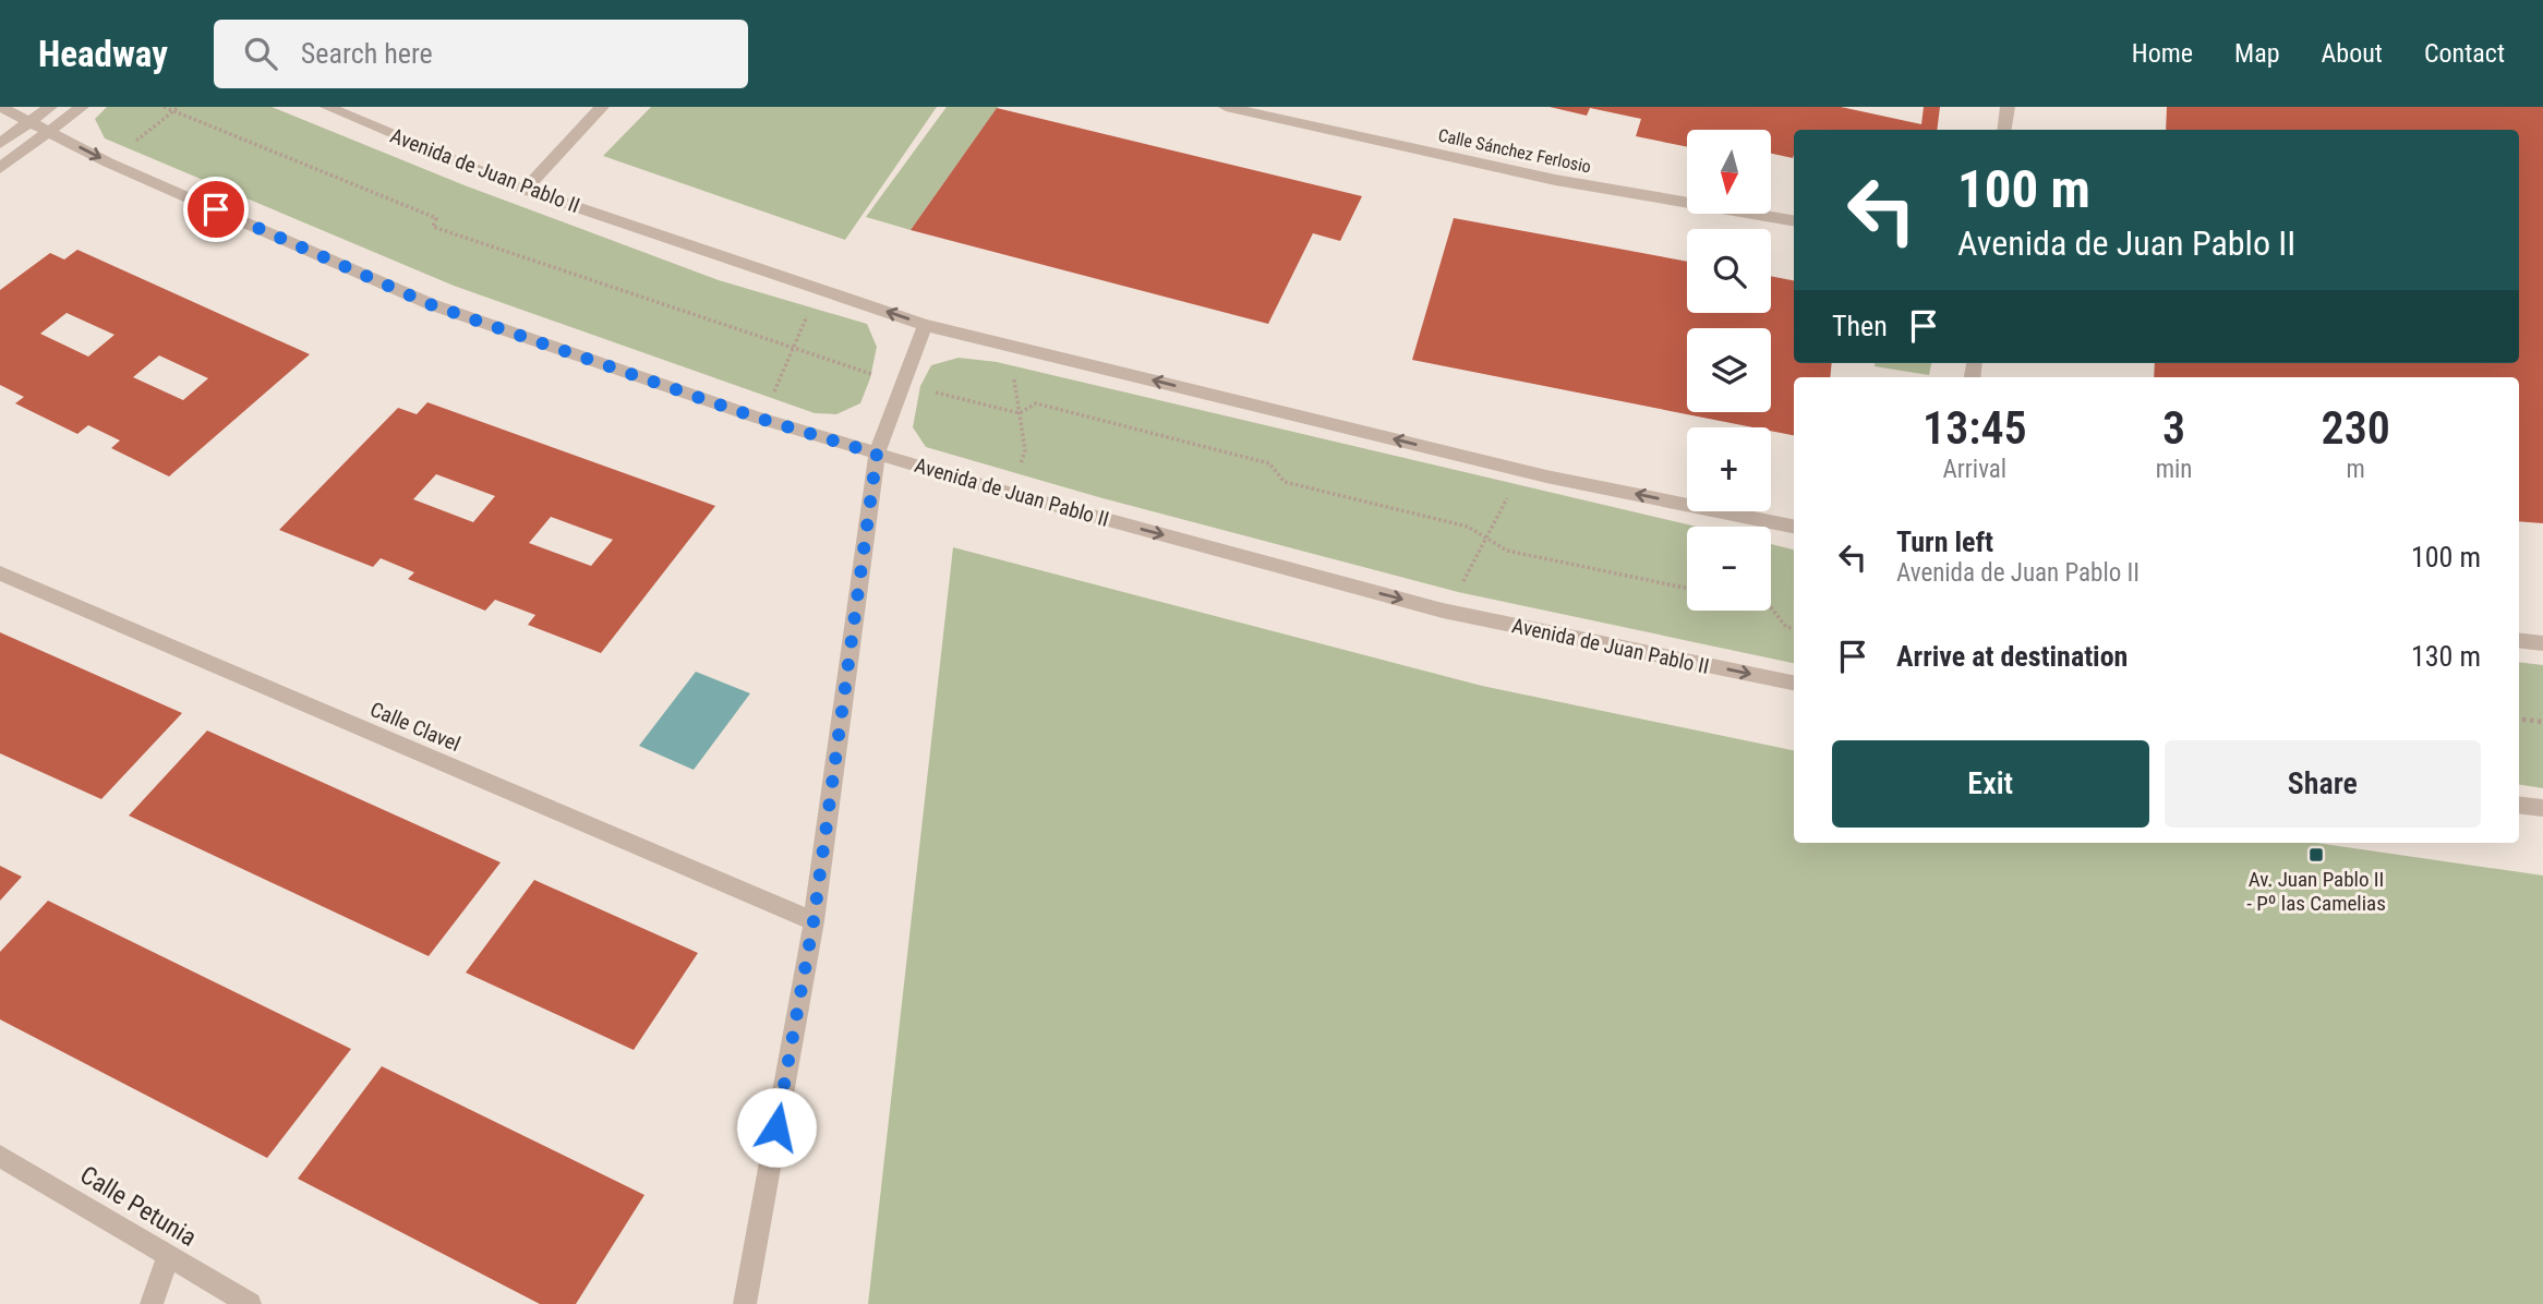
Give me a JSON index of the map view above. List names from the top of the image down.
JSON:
{
  "streets": {
    "street": [
      "Calle Sánchez Ferlosio",
      "Avenida de Juan Pablo II",
      "Calle Clavel",
      "Calle Petunia"
    ]
  },
  "places": {
    "transit": ["Av. Juan Pablo II - Pº las Camelias"]
  },
  "north": "bottom",
  "page": {
    "header": "Headway",
    "search": "Search here",
    "nav": [
      "Home",
      "Map",
      "About",
      "Contact"
    ],
    "map_buttons": ["+", "−"],
    "turn": ["100 m", "Avenida de Juan Pablo II"],
    "then": "Then",
    "eta": [
      "13:45",
      "Arrival",
      "3",
      "min",
      "230",
      "m"
    ],
    "list": [
      {
        "name": "Turn left",
        "note": "Avenida de Juan Pablo II",
        "value": "100 m"
      },
      {
        "name": "Arrive at destination",
        "value": "130 m"
      }
    ],
    "buttons": ["Exit", "Share"]
  }
}
